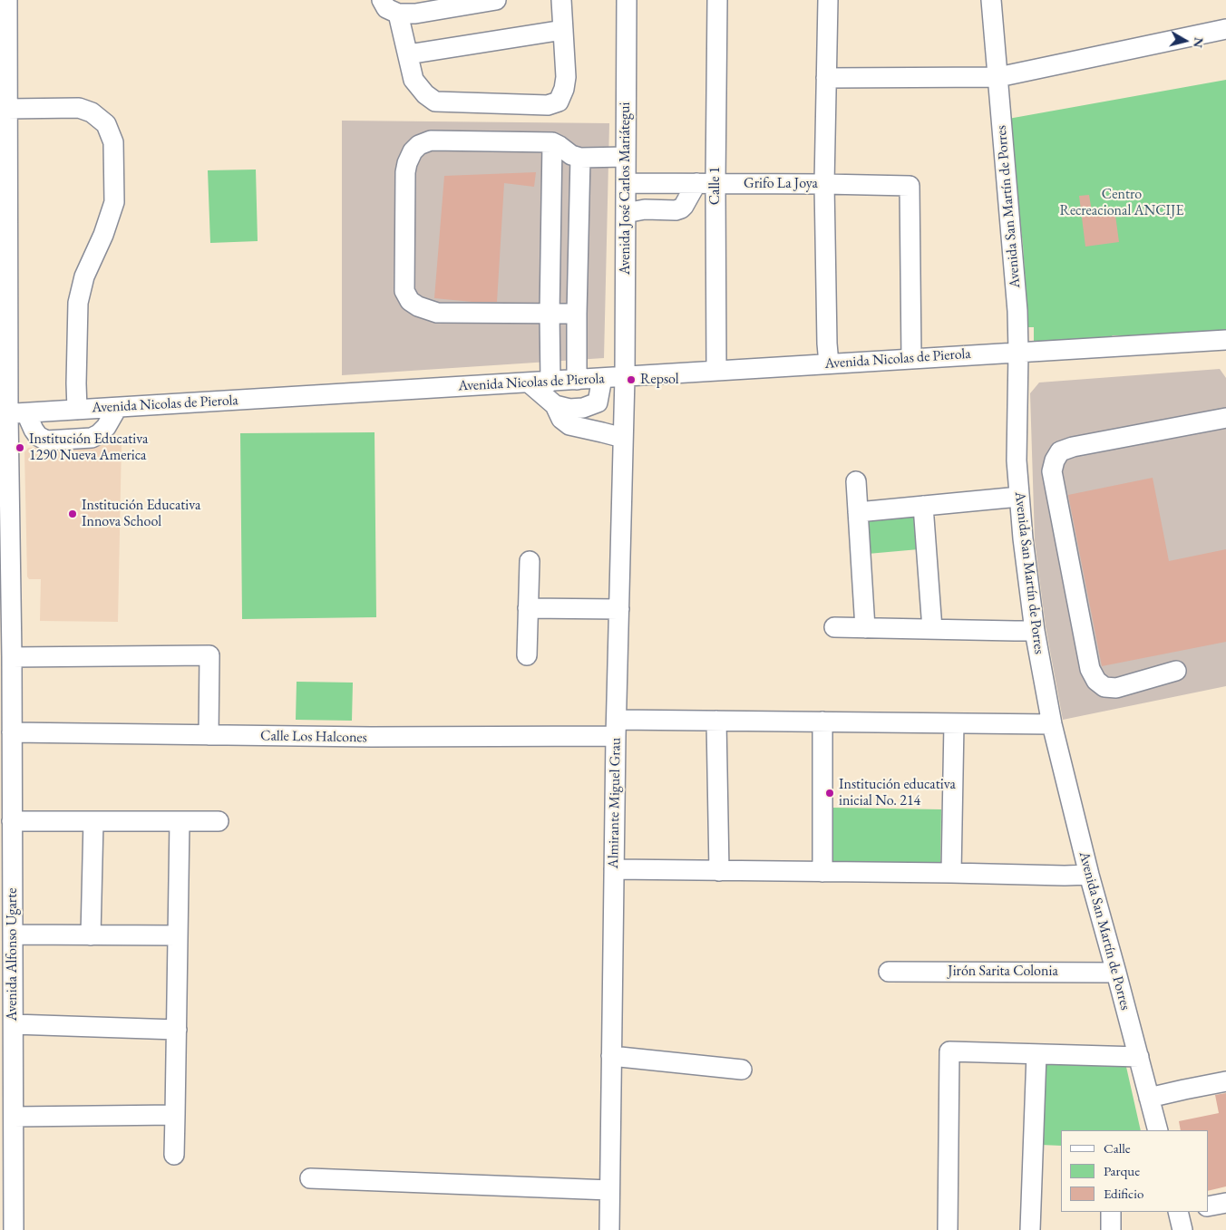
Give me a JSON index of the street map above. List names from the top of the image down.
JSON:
{
  "streets": {
    "street": [
      "Grifo La Joya",
      "Calle 1",
      "Avenida José Carlos Mariátegui",
      "Avenida San Martín de Porres",
      "Avenida Nicolas de Pierola",
      "Calle Los Halcones",
      "Almirante Miguel Grau",
      "Avenida Alfonso Ugarte",
      "Jirón Sarita Colonia"
    ]
  },
  "crossings": [
    ["Grifo La Joya", "Calle 1"],
    ["Grifo La Joya", "Avenida José Carlos Mariátegui"],
    ["Grifo La Joya", "Avenida Nicolas de Pierola"],
    ["Calle 1", "Avenida Nicolas de Pierola"],
    ["Avenida José Carlos Mariátegui", "Avenida Nicolas de Pierola"],
    ["Avenida José Carlos Mariátegui", "Almirante Miguel Grau"],
    ["Avenida San Martín de Porres", "Avenida Nicolas de Pierola"],
    ["Avenida San Martín de Porres", "Calle Los Halcones"],
    ["Avenida San Martín de Porres", "Jirón Sarita Colonia"],
    ["Avenida Nicolas de Pierola", "Almirante Miguel Grau"],
    ["Avenida Nicolas de Pierola", "Avenida Alfonso Ugarte"],
    ["Calle Los Halcones", "Almirante Miguel Grau"],
    ["Calle Los Halcones", "Avenida Alfonso Ugarte"]
  ],
  "parks": ["Centro Recreacional ANCIJE"],
  "places": [
    "Repsol",
    "Institución Educativa 1290 Nueva America",
    "Institución Educativa Innova School",
    "Institución educativa inicial No. 214"
  ],
  "legend": ["Calle", "Parque", "Edificio"],
  "north": "right"
}
